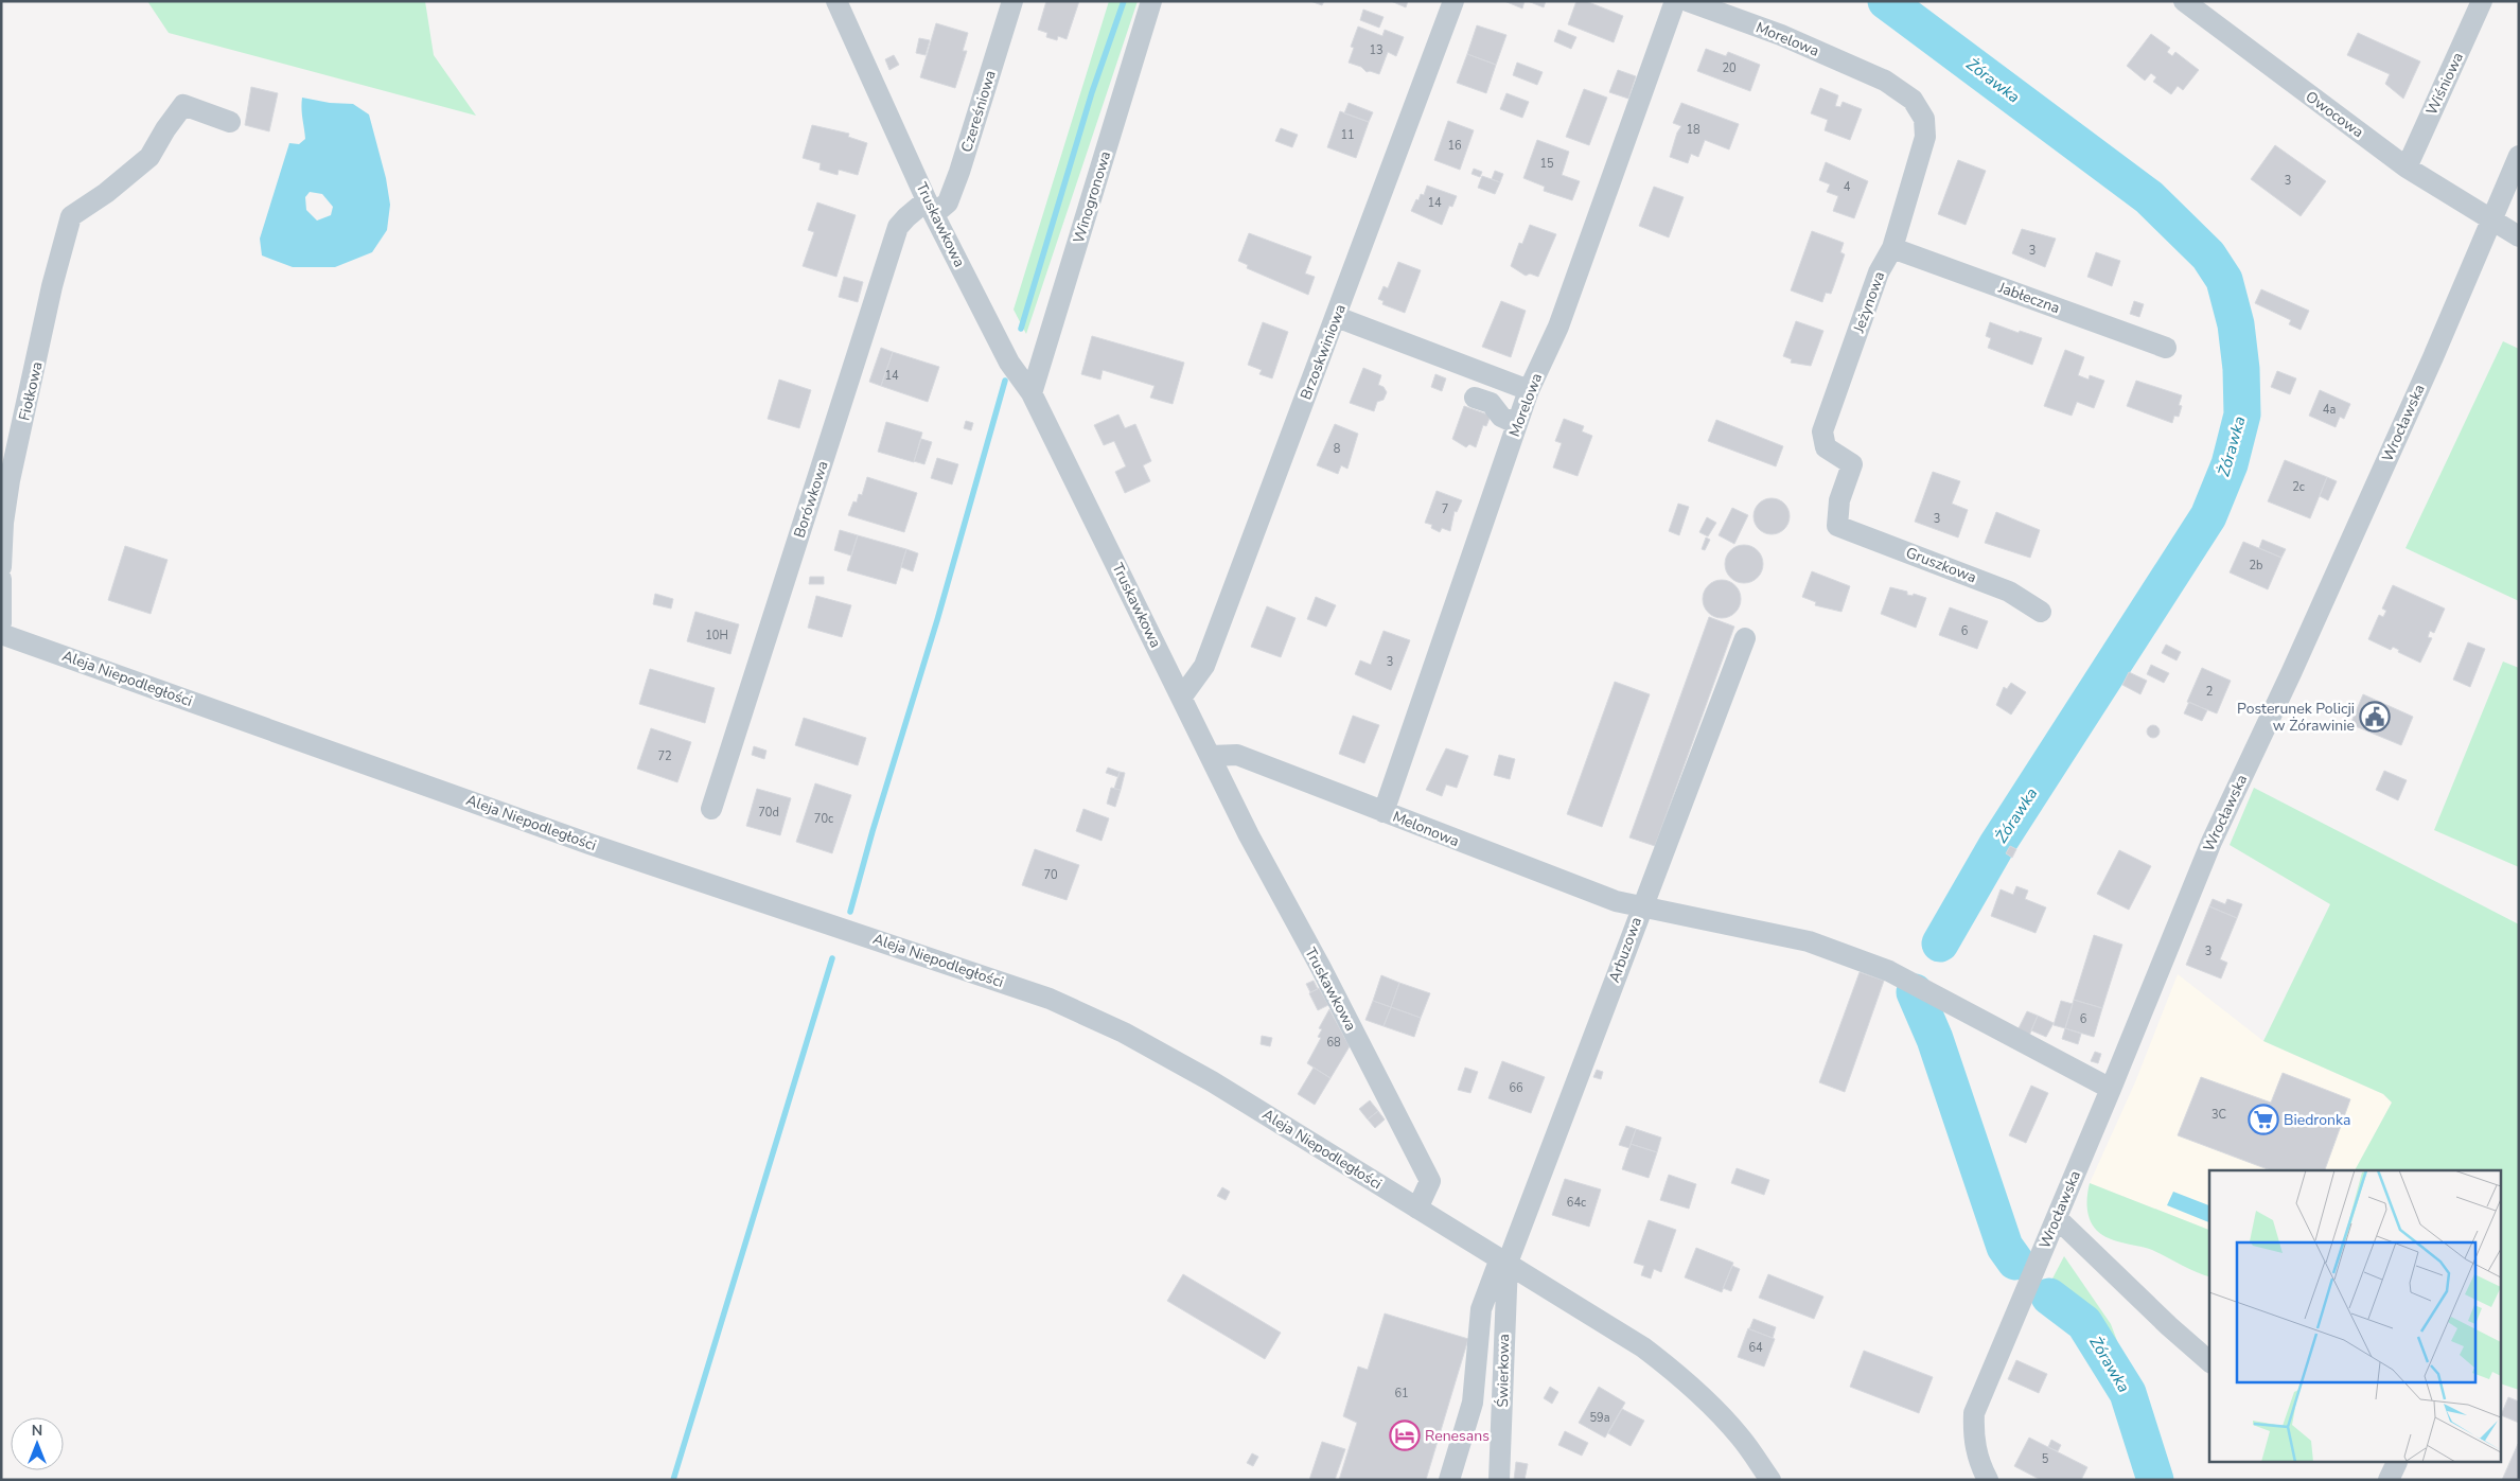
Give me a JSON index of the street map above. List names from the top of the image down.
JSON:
{
  "streets": {
    "street": [
      "Morelowa",
      "Wiśniowa",
      "Czereśniowa",
      "Owocowa",
      "Winogronowa",
      "Truskawkowa",
      "Jabłeczna",
      "Jeżynowa",
      "Brzoskwiniowa",
      "Fiołkowa",
      "Wrocławska",
      "Borówkowa",
      "Gruszkowa",
      "Aleja Niepodległości",
      "Melonowa",
      "Arbuzowa",
      "Świerkowa"
    ]
  },
  "crossings": [
    ["Morelowa", "Jeżynowa"],
    ["Morelowa", "Melonowa"],
    ["Wiśniowa", "Owocowa"],
    ["Czereśniowa", "Truskawkowa"],
    ["Czereśniowa", "Borówkowa"],
    ["Owocowa", "Wrocławska"],
    ["Winogronowa", "Truskawkowa"],
    ["Truskawkowa", "Brzoskwiniowa"],
    ["Truskawkowa", "Borówkowa"],
    ["Truskawkowa", "Aleja Niepodległości"],
    ["Truskawkowa", "Melonowa"],
    ["Jabłeczna", "Jeżynowa"],
    ["Jeżynowa", "Gruszkowa"],
    ["Wrocławska", "Melonowa"],
    ["Aleja Niepodległości", "Arbuzowa"],
    ["Aleja Niepodległości", "Świerkowa"],
    ["Melonowa", "Arbuzowa"],
    ["Arbuzowa", "Świerkowa"]
  ],
  "water": ["Żórawka"],
  "places": {
    "public building": ["Posterunek Policji w Żórawinie"],
    "supermarket": ["Biedronka"],
    "hotel": ["Renesans"]
  },
  "house_numbers": [
    "13",
    "20",
    "18",
    "11",
    "16",
    "15",
    "3",
    "4",
    "14",
    "3",
    "14",
    "4a",
    "8",
    "2c",
    "7",
    "3",
    "2b",
    "6",
    "10H",
    "3",
    "2",
    "72",
    "70d",
    "70c",
    "70",
    "3",
    "6",
    "68",
    "66",
    "3C",
    "64c",
    "64",
    "61",
    "59a",
    "5"
  ],
  "north": "top"
}
